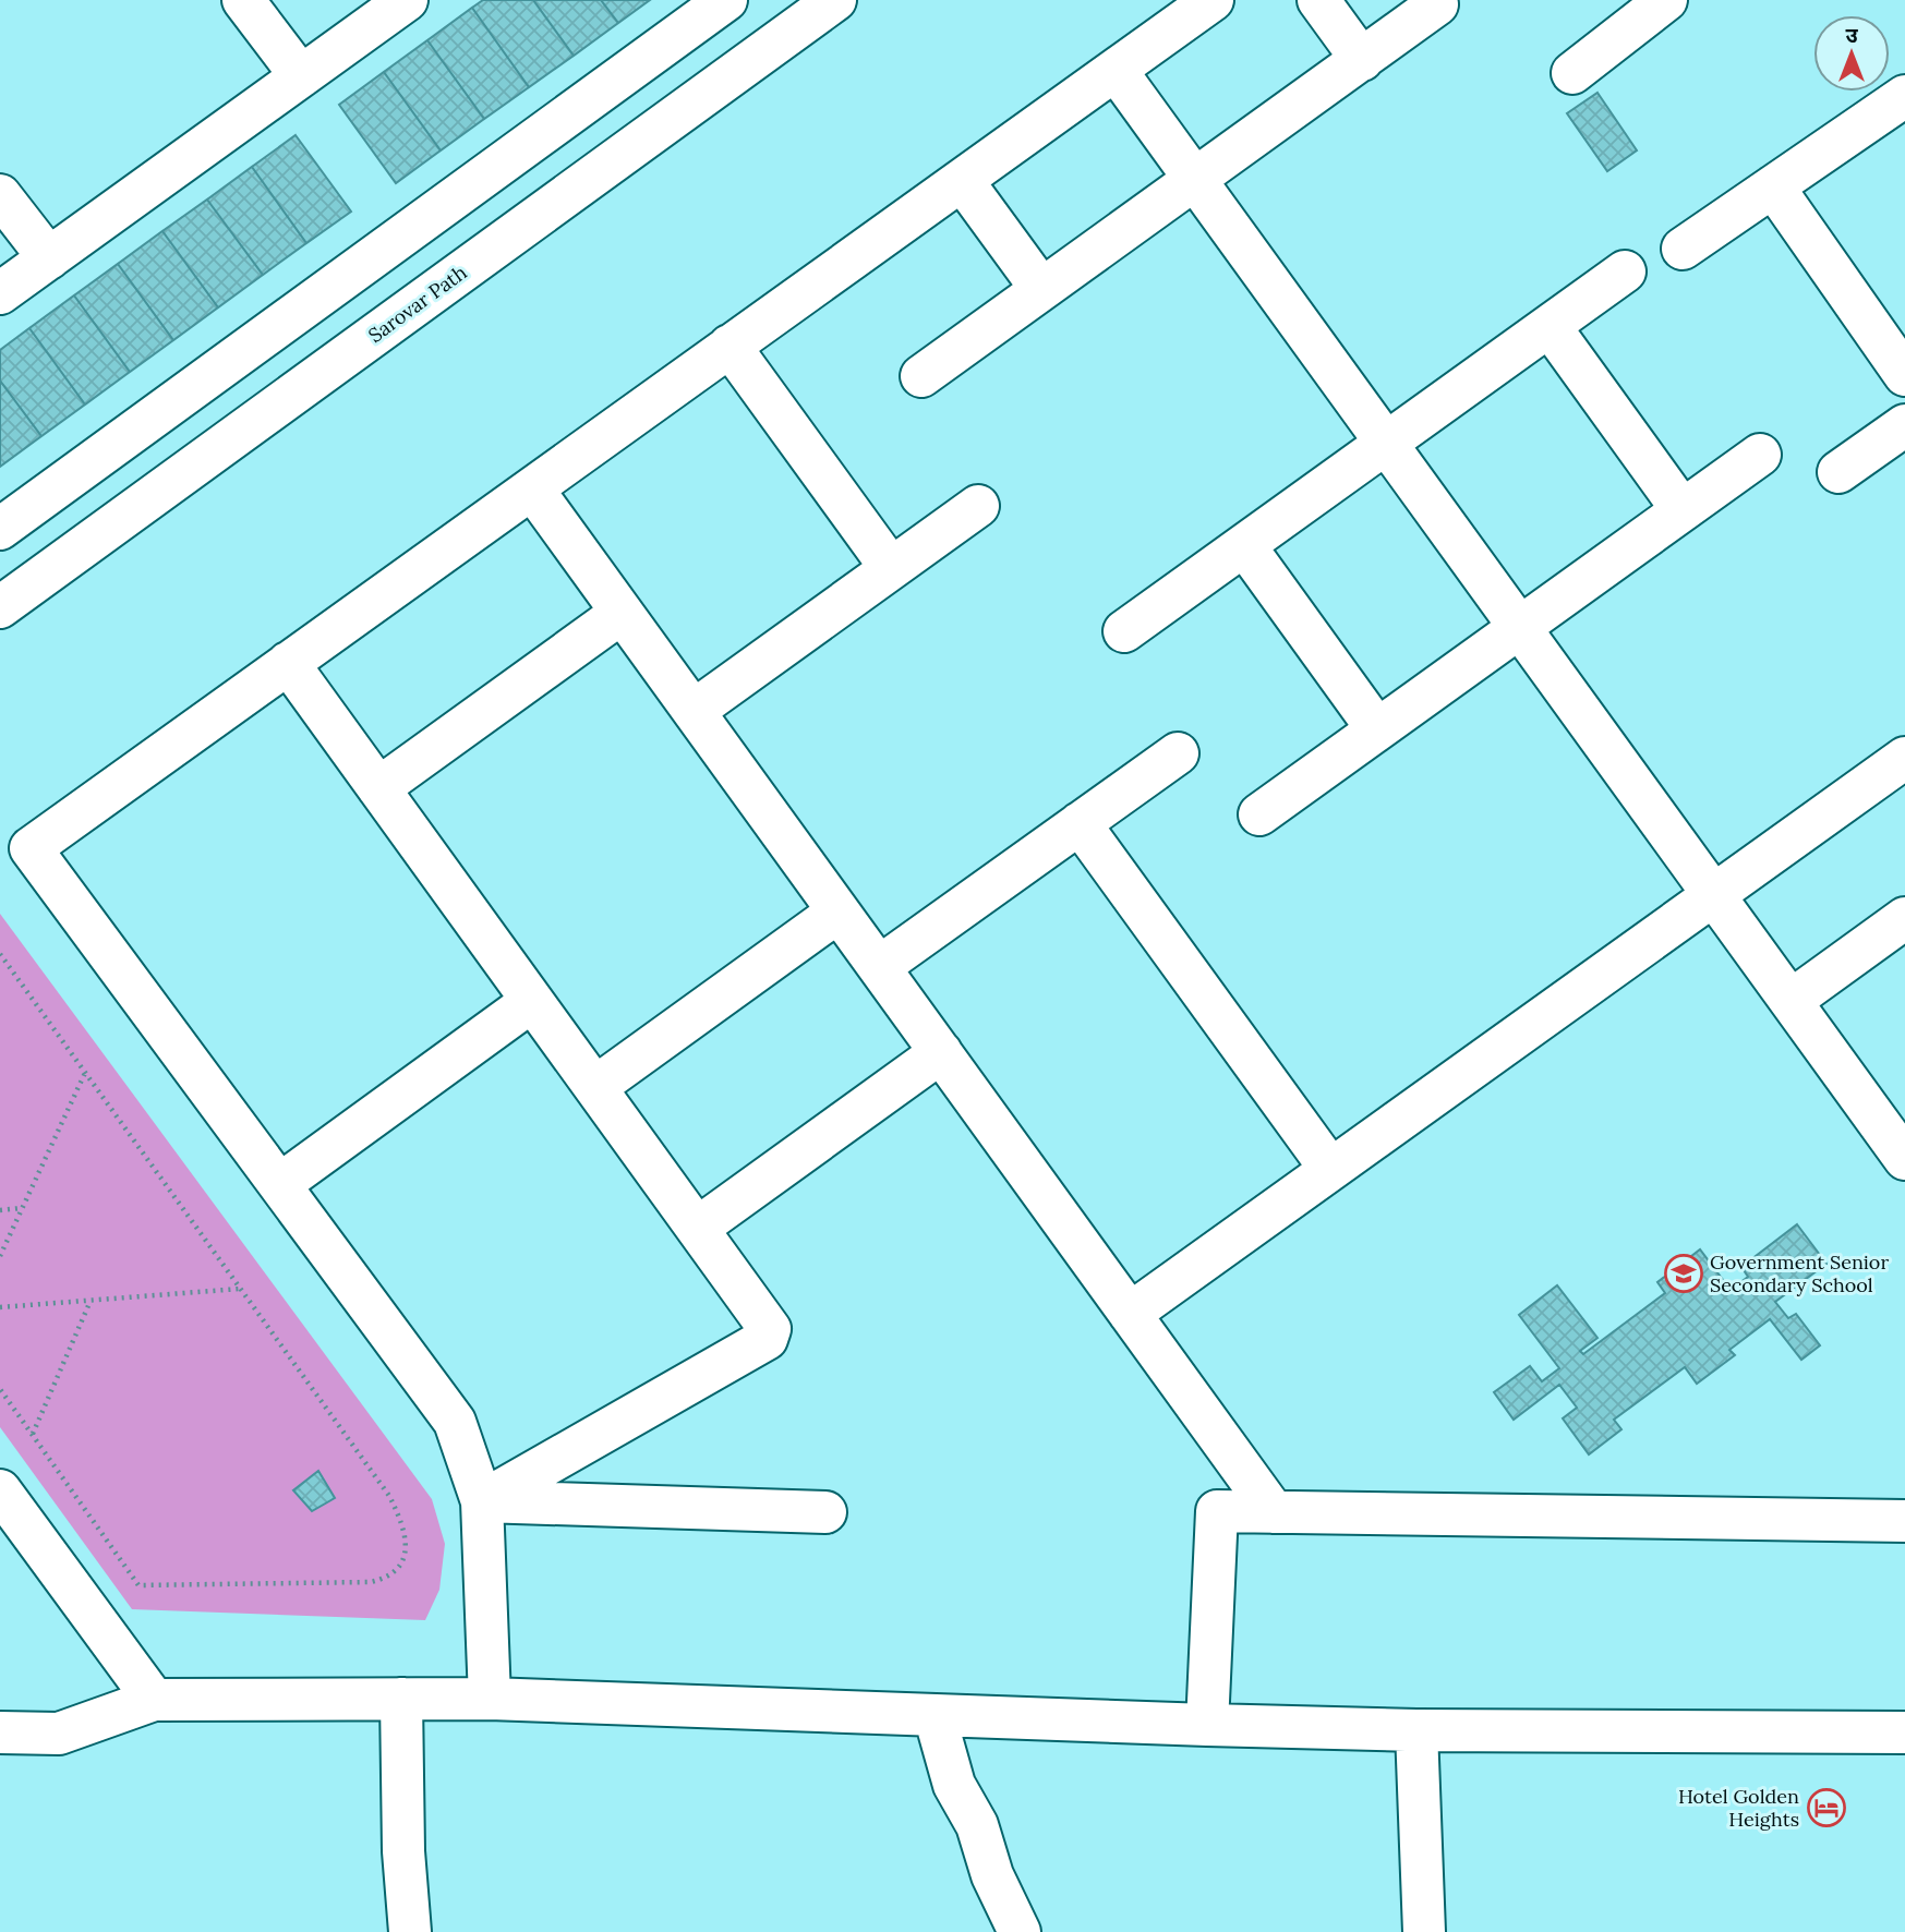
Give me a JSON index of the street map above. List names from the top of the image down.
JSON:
{
  "streets": {
    "street": ["Sarovar Path"]
  },
  "places": {
    "school or university": ["Government Senior Secondary School"],
    "hotel": ["Hotel Golden Heights"]
  },
  "north": "top"
}
